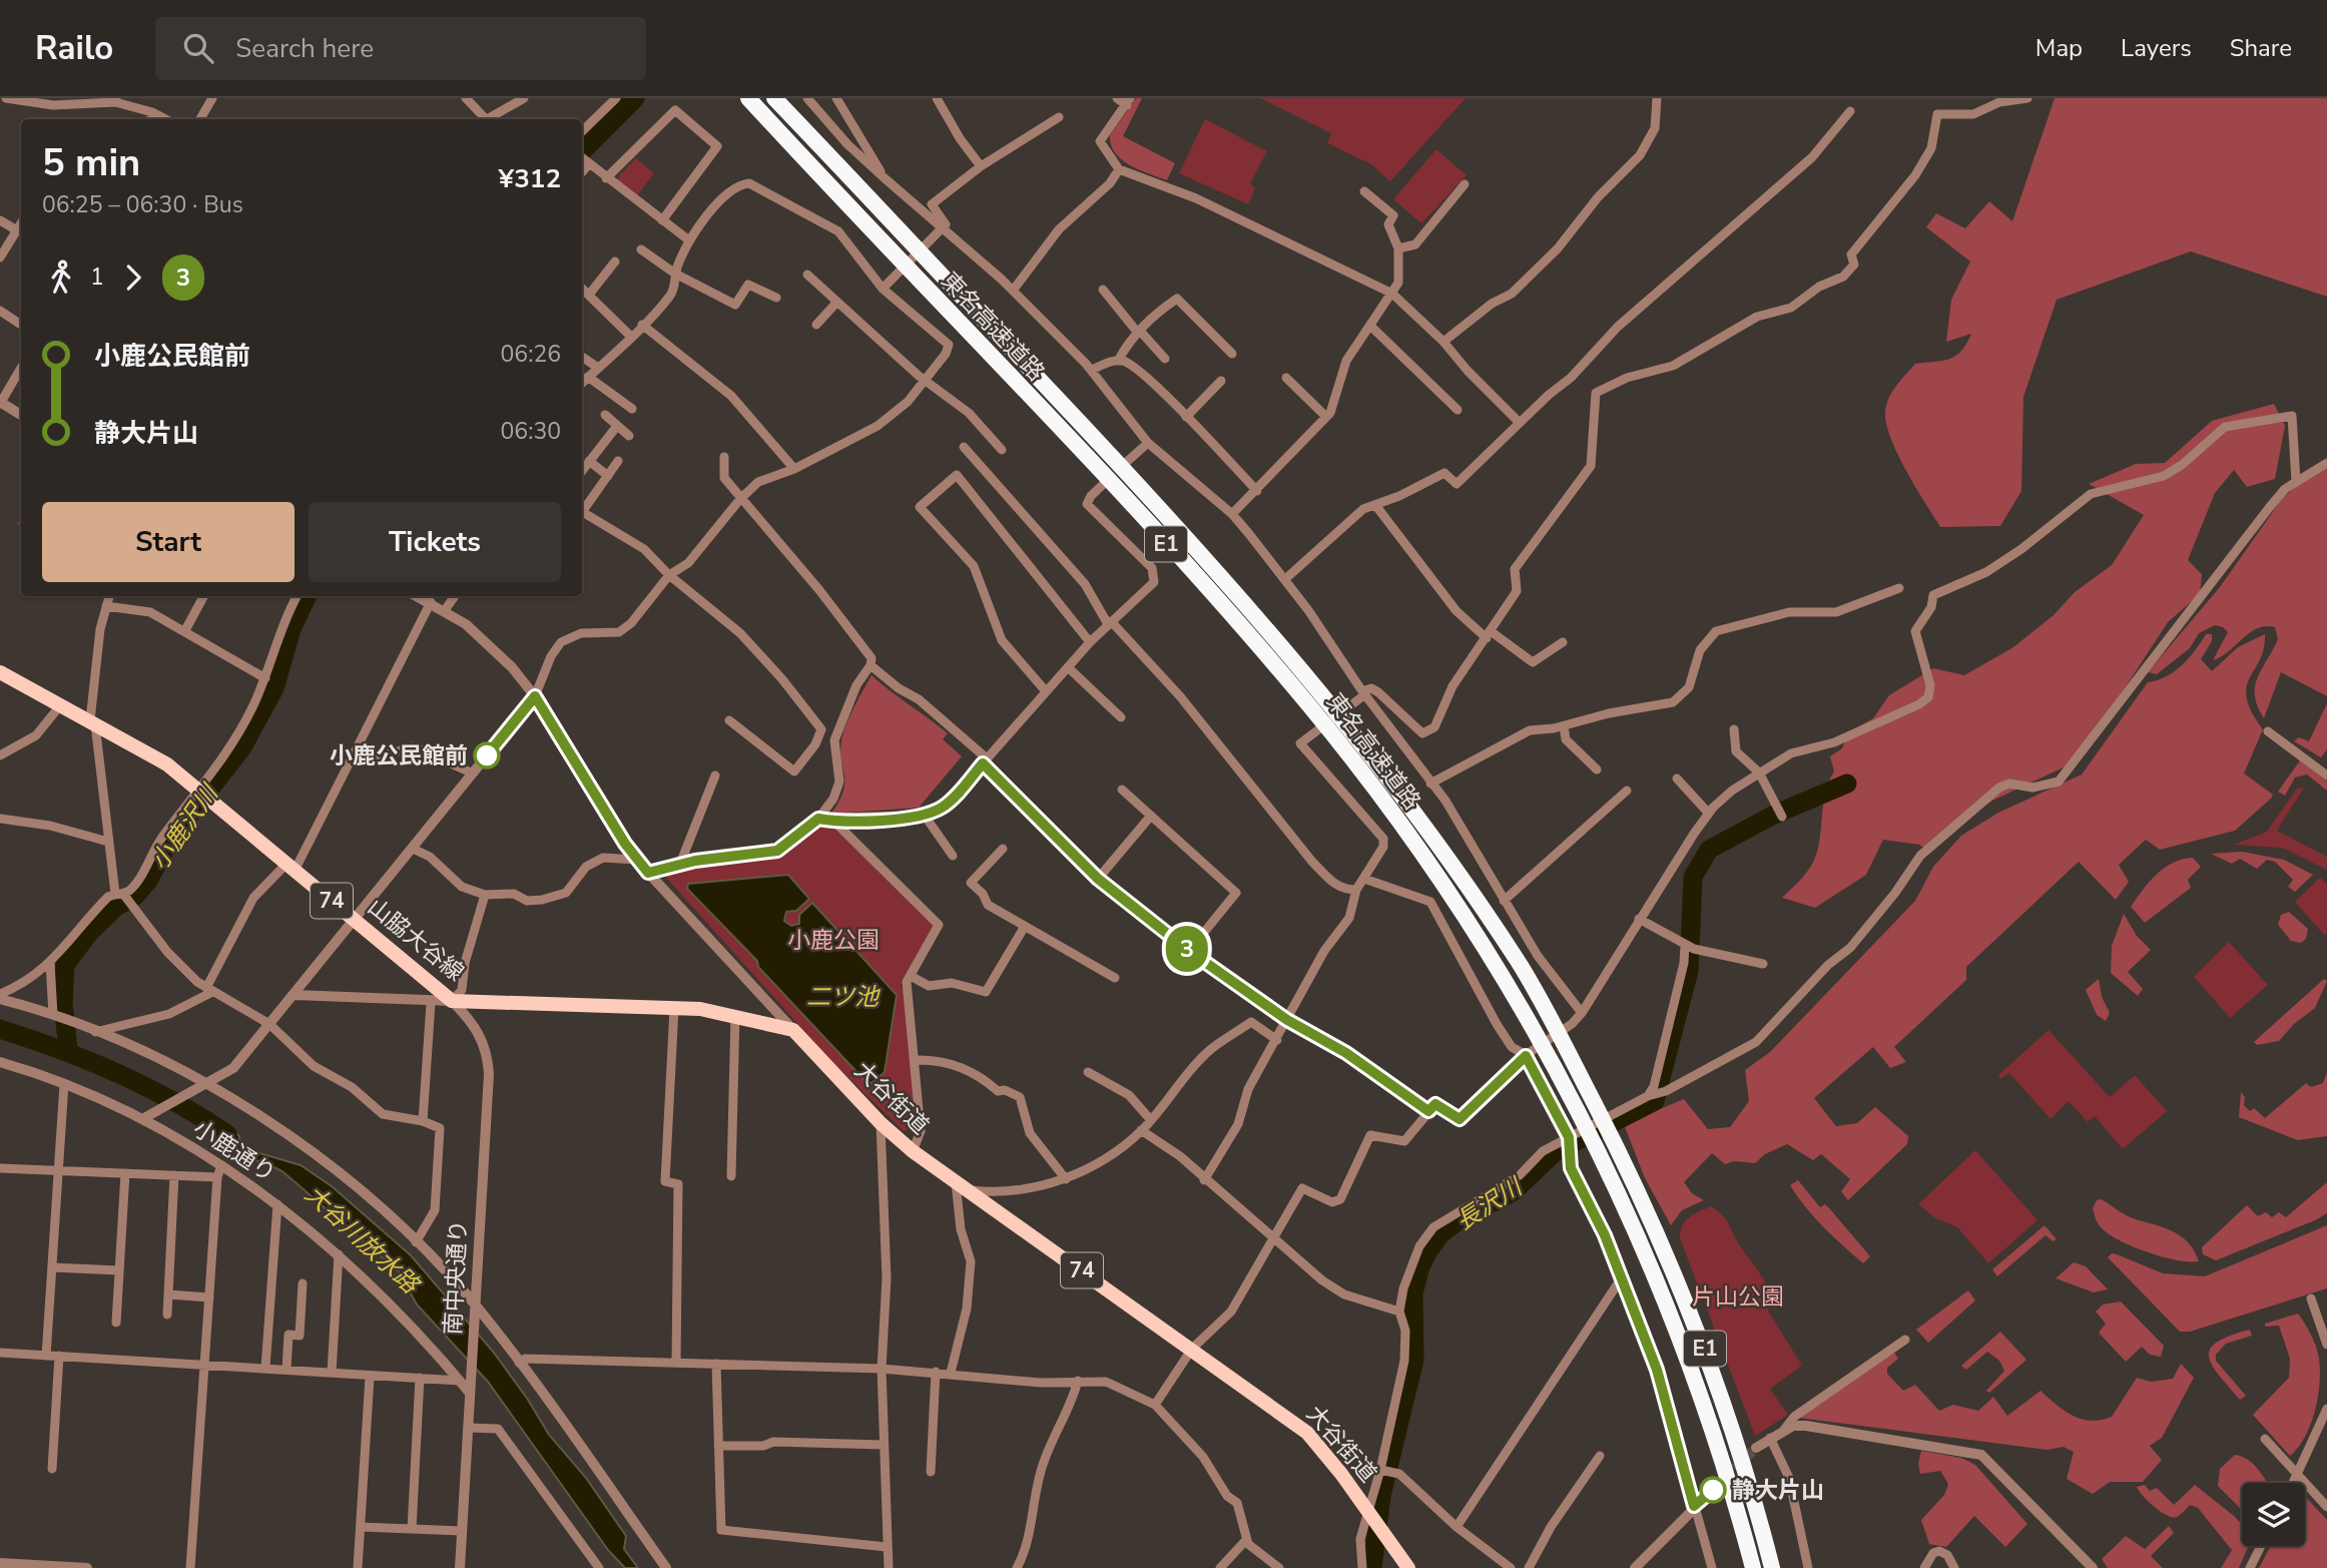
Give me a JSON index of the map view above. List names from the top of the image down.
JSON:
{
  "streets": {
    "highway": ["東名高速道路", "E1"],
    "main road": ["74", "山脇大谷線", "大谷街道"],
    "street": ["小鹿通り", "南中央通り"]
  },
  "crossings": [
    ["山脇大谷線", "大谷街道"],
    ["山脇大谷線", "小鹿通り"],
    ["山脇大谷線", "南中央通り"],
    ["大谷街道", "小鹿通り"],
    ["小鹿通り", "南中央通り"]
  ],
  "water": [
    "小鹿沢川",
    "二ツ池",
    "長沢川",
    "大谷川放水路"
  ],
  "parks": ["小鹿公園", "片山公園"],
  "places": ["小鹿公民館前", "静大片山"],
  "lines": ["bus line 3"],
  "page": {
    "header": "Railo",
    "search": "Search here",
    "nav": ["Map", "Layers", "Share"],
    "on_map": "3",
    "heading": ["5 min", "06:25 – 06:30 · Bus", "¥312"],
    "legs": ["1", "3"],
    "list": [
      {
        "name": "小鹿公民館前",
        "value": "06:26"
      },
      {
        "name": "静大片山",
        "value": "06:30"
      }
    ],
    "buttons": ["Start", "Tickets"]
  }
}
